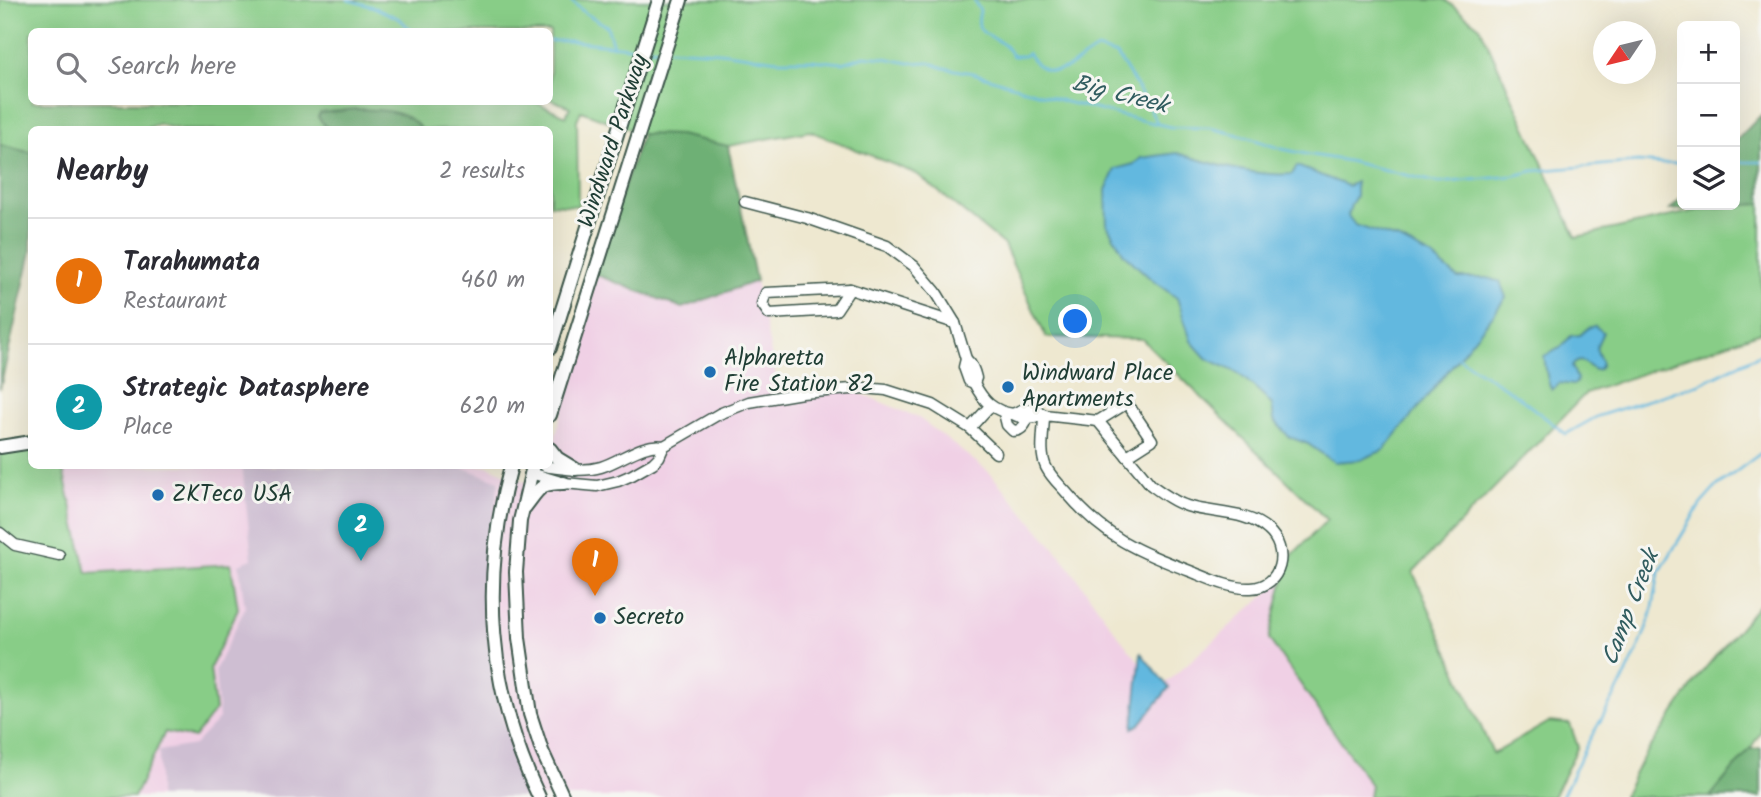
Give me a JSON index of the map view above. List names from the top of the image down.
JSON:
{
  "streets": {
    "main road": ["Windward Parkway"]
  },
  "water": ["Big Creek", "Camp Creek"],
  "places": [
    "Alpharetta Fire Station 82",
    "Windward Place Apartments",
    "ZKTeco USA",
    "Secreto"
  ],
  "north": "bottom left",
  "page": {
    "map_buttons": ["+", "−"],
    "search": "Search here",
    "heading": ["Nearby", "2 results"],
    "list": [
      {
        "mark": "1",
        "name": "Tarahumata",
        "note": "Restaurant",
        "value": "460 m"
      },
      {
        "mark": "2",
        "name": "Strategic Datasphere",
        "note": "Place",
        "value": "620 m"
      }
    ],
    "pins": ["2", "1"]
  }
}
